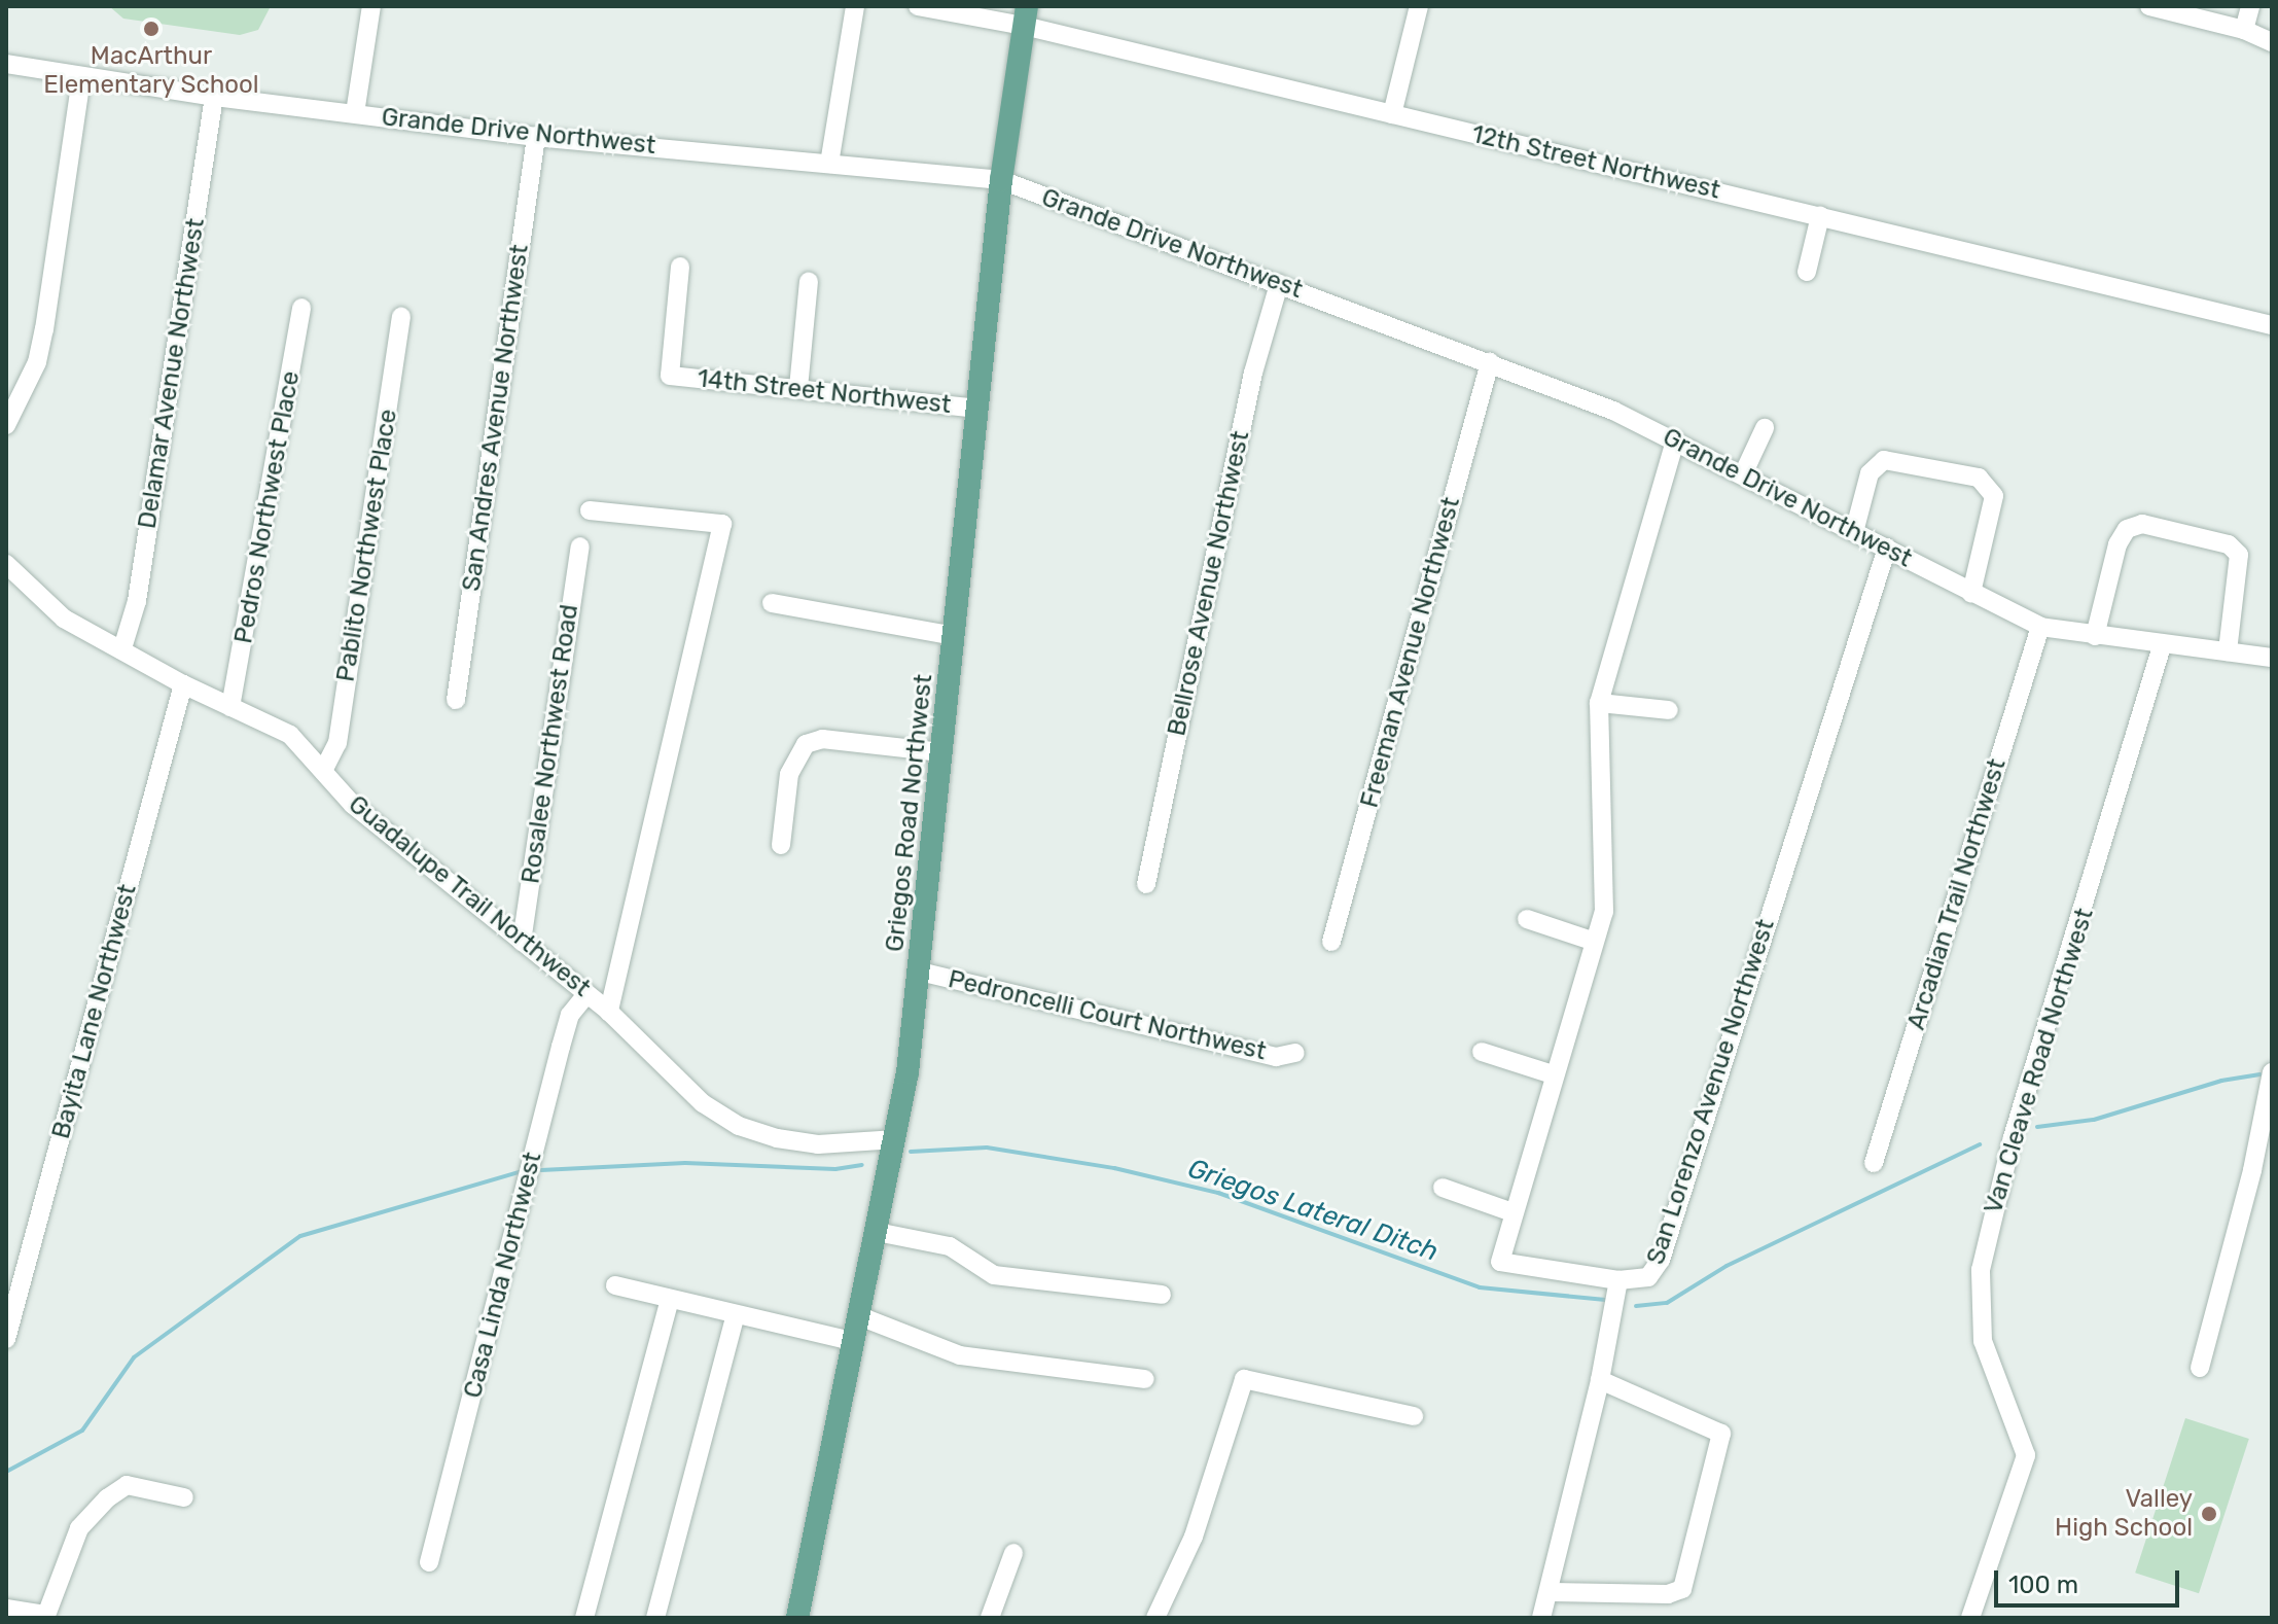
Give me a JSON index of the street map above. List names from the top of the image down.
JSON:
{
  "streets": {
    "main road": ["Griegos Road Northwest"],
    "street": [
      "Grande Drive Northwest",
      "12th Street Northwest",
      "Delamar Avenue Northwest",
      "14th Street Northwest",
      "San Andres Avenue Northwest",
      "Pedros Northwest Place",
      "Pablito Northwest Place",
      "Bellrose Avenue Northwest",
      "Freeman Avenue Northwest",
      "Rosalee Northwest Road",
      "Arcadian Trail Northwest",
      "Guadalupe Trail Northwest",
      "Bayita Lane Northwest",
      "Pedroncelli Court Northwest",
      "Van Cleave Road Northwest",
      "San Lorenzo Avenue Northwest",
      "Casa Linda Northwest"
    ]
  },
  "crossings": [
    ["Grande Drive Northwest", "Delamar Avenue Northwest"],
    ["Grande Drive Northwest", "San Andres Avenue Northwest"],
    ["Grande Drive Northwest", "Bellrose Avenue Northwest"],
    ["Grande Drive Northwest", "Freeman Avenue Northwest"],
    ["Grande Drive Northwest", "Griegos Road Northwest"],
    ["Grande Drive Northwest", "Arcadian Trail Northwest"],
    ["Grande Drive Northwest", "Van Cleave Road Northwest"],
    ["Grande Drive Northwest", "San Lorenzo Avenue Northwest"],
    ["12th Street Northwest", "Griegos Road Northwest"],
    ["Delamar Avenue Northwest", "Guadalupe Trail Northwest"],
    ["14th Street Northwest", "Griegos Road Northwest"],
    ["Pedros Northwest Place", "Guadalupe Trail Northwest"],
    ["Pablito Northwest Place", "Guadalupe Trail Northwest"],
    ["Rosalee Northwest Road", "Guadalupe Trail Northwest"],
    ["Griegos Road Northwest", "Guadalupe Trail Northwest"],
    ["Griegos Road Northwest", "Pedroncelli Court Northwest"],
    ["Guadalupe Trail Northwest", "Bayita Lane Northwest"],
    ["Guadalupe Trail Northwest", "Casa Linda Northwest"]
  ],
  "water": ["Griegos Lateral Ditch"],
  "places": ["MacArthur Elementary School", "Valley High School"],
  "scale_bar": "100 m"
}
